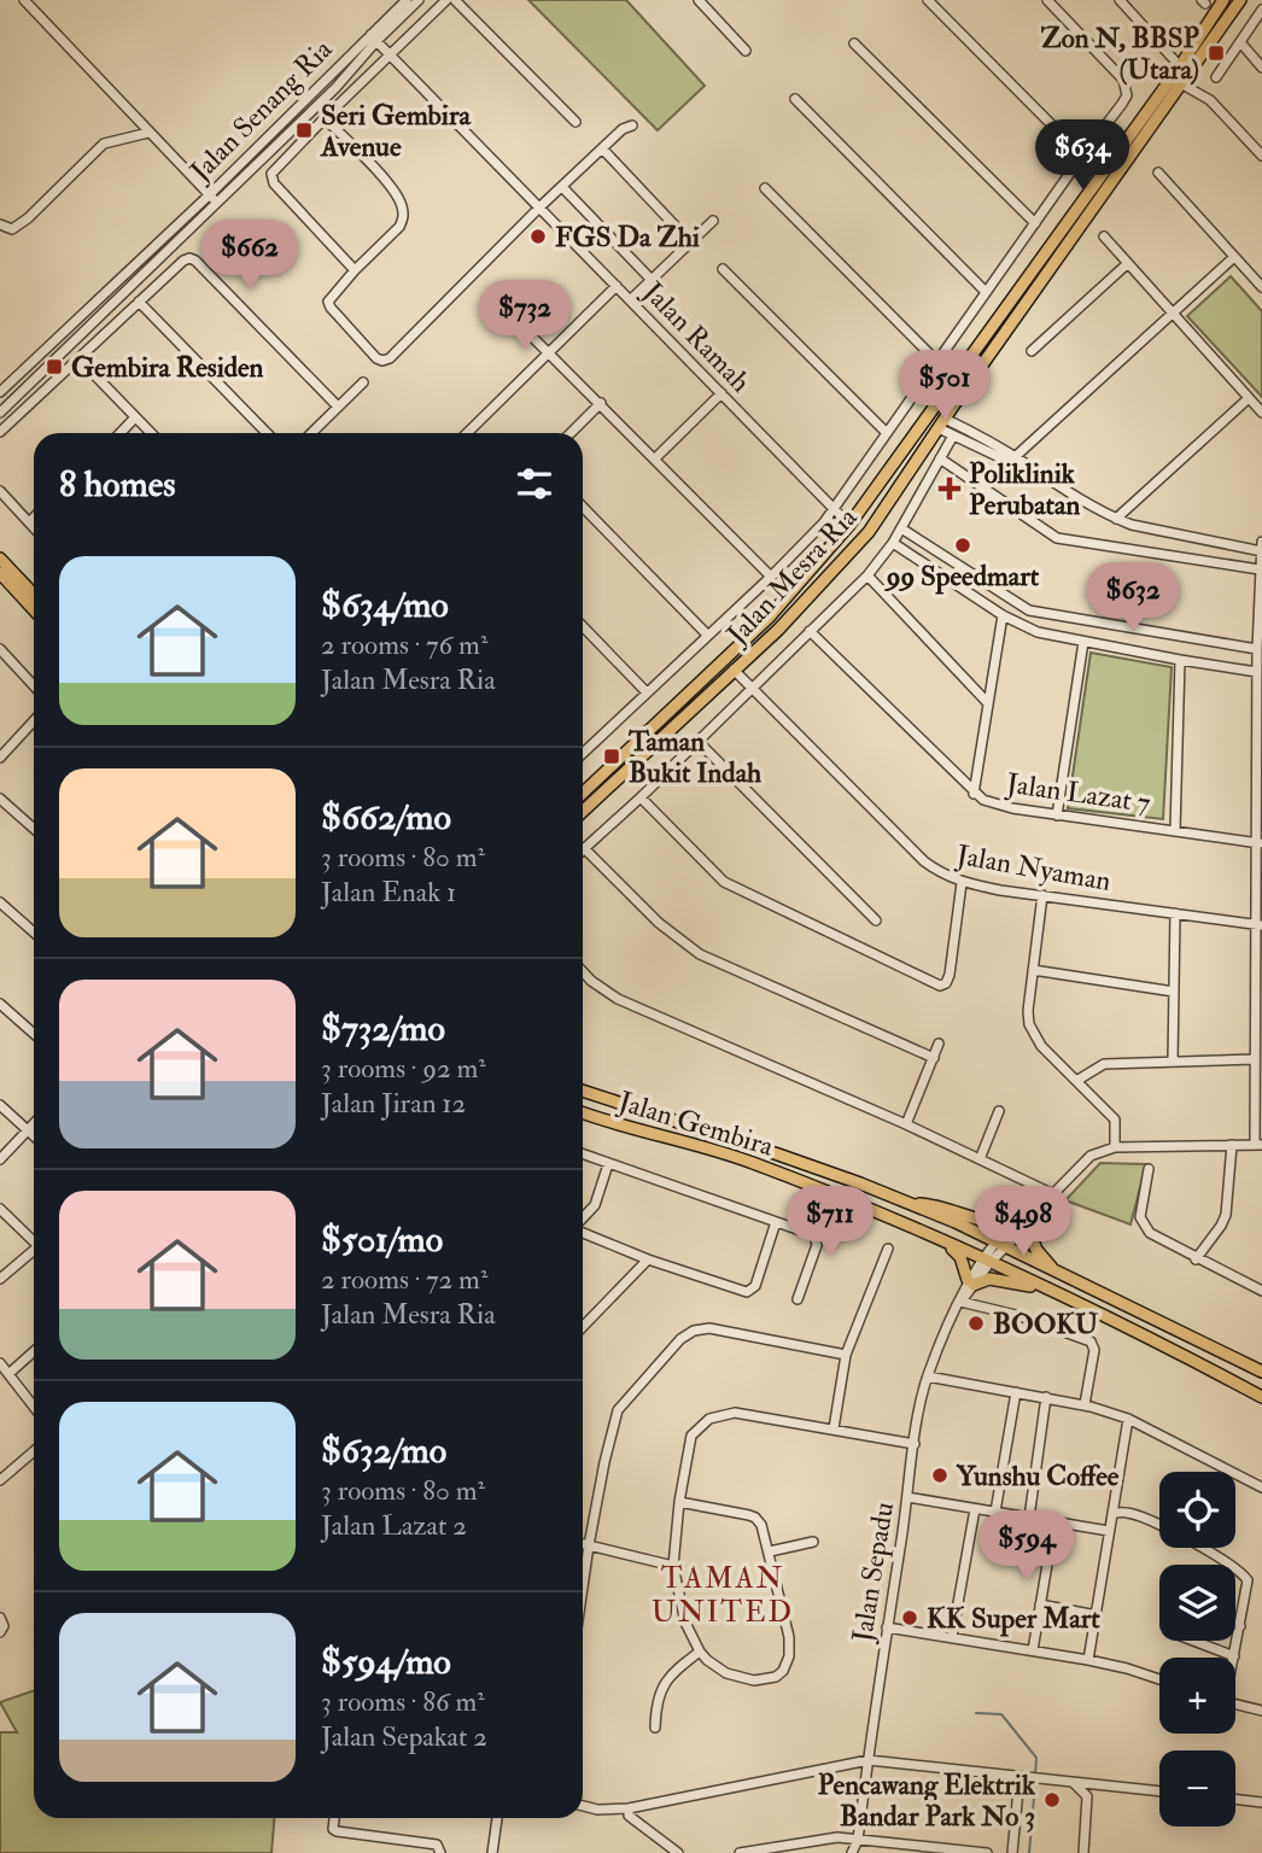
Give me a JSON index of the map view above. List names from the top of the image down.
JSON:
{
  "streets": {
    "main road": ["Jalan Mesra Ria", "Jalan Gembira"],
    "street": [
      "Jalan Senang Ria",
      "Jalan Ramah",
      "Jalan Lazat 7",
      "Jalan Nyaman",
      "Jalan Sepadu"
    ]
  },
  "crossings": [
    ["Jalan Senang Ria", "Jalan Ramah"],
    ["Jalan Ramah", "Jalan Mesra Ria"],
    ["Jalan Mesra Ria", "Jalan Nyaman"],
    ["Jalan Gembira", "Jalan Sepadu"]
  ],
  "districts": ["TAMAN UNITED"],
  "places": {
    "transit": [
      "Zon N, BBSP (Utara)",
      "Seri Gembira Avenue",
      "Gembira Residen",
      "Taman Bukit Indah"
    ],
    "other": [
      "FGS Da Zhi",
      "99 Speedmart",
      "BOOKU",
      "Yunshu Coffee",
      "KK Super Mart",
      "Pencawang Elektrik Bandar Park No 3"
    ],
    "health": ["Poliklinik Perubatan"]
  },
  "page": {
    "price": [
      "$634",
      "$662",
      "$732",
      "$501",
      "$632",
      "$711",
      "$498",
      "$594"
    ],
    "heading": "8 homes",
    "list": [
      {
        "name": "$634/mo",
        "note": "2 rooms · 76 m² · Jalan Mesra Ria"
      },
      {
        "name": "$662/mo",
        "note": "3 rooms · 80 m² · Jalan Enak 1"
      },
      {
        "name": "$732/mo",
        "note": "3 rooms · 92 m² · Jalan Jiran 12"
      },
      {
        "name": "$501/mo",
        "note": "2 rooms · 72 m² · Jalan Mesra Ria"
      },
      {
        "name": "$632/mo",
        "note": "3 rooms · 80 m² · Jalan Lazat 2"
      },
      {
        "name": "$594/mo",
        "note": "3 rooms · 86 m² · Jalan Sepakat 2"
      }
    ],
    "map_buttons": ["+", "−"]
  }
}
